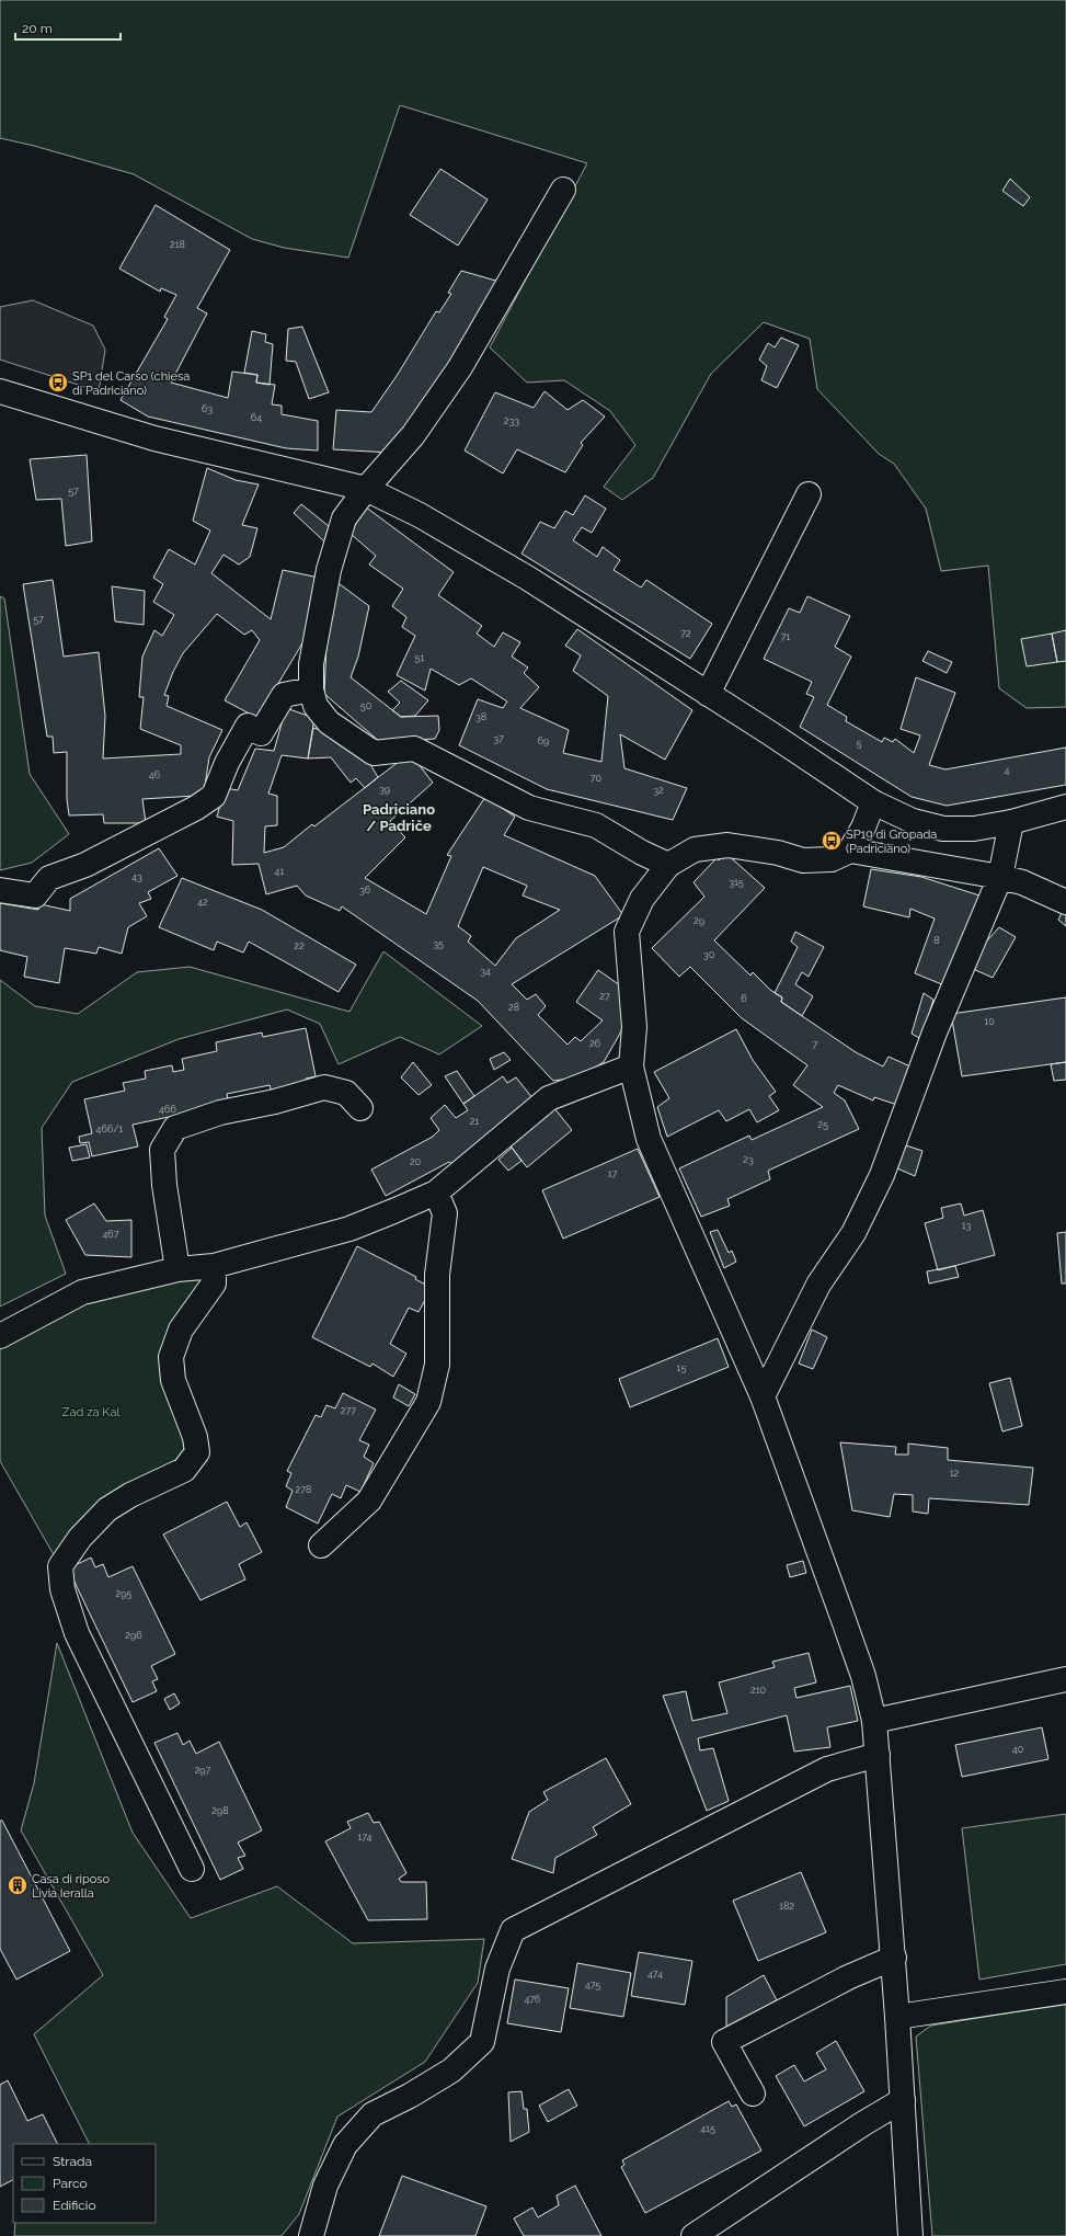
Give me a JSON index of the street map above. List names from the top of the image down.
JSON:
{
  "districts": ["Padriciano / Padriče"],
  "parks": ["Zad za Kal"],
  "places": {
    "bus stop": ["SP1 del Carso (chiesa di Padriciano)", "SP19 di Gropada (Padriciano)"],
    "building": ["Casa di riposo Livia Ieralla"]
  },
  "house_numbers": [
    "218",
    "63",
    "64",
    "233",
    "57",
    "57",
    "72",
    "71",
    "51",
    "50",
    "38",
    "37",
    "69",
    "5",
    "4",
    "46",
    "70",
    "39",
    "32",
    "41",
    "43",
    "315",
    "36",
    "42",
    "29",
    "8",
    "35",
    "22",
    "30",
    "34",
    "27",
    "6",
    "28",
    "10",
    "26",
    "7",
    "466",
    "21",
    "25",
    "466/1",
    "23",
    "20",
    "17",
    "13",
    "467",
    "15",
    "277",
    "12",
    "278",
    "295",
    "296",
    "210",
    "40",
    "297",
    "298",
    "174",
    "182",
    "474",
    "475",
    "476",
    "415"
  ],
  "legend": ["Strada", "Parco", "Edificio"],
  "scale_bar": "20 m"
}
